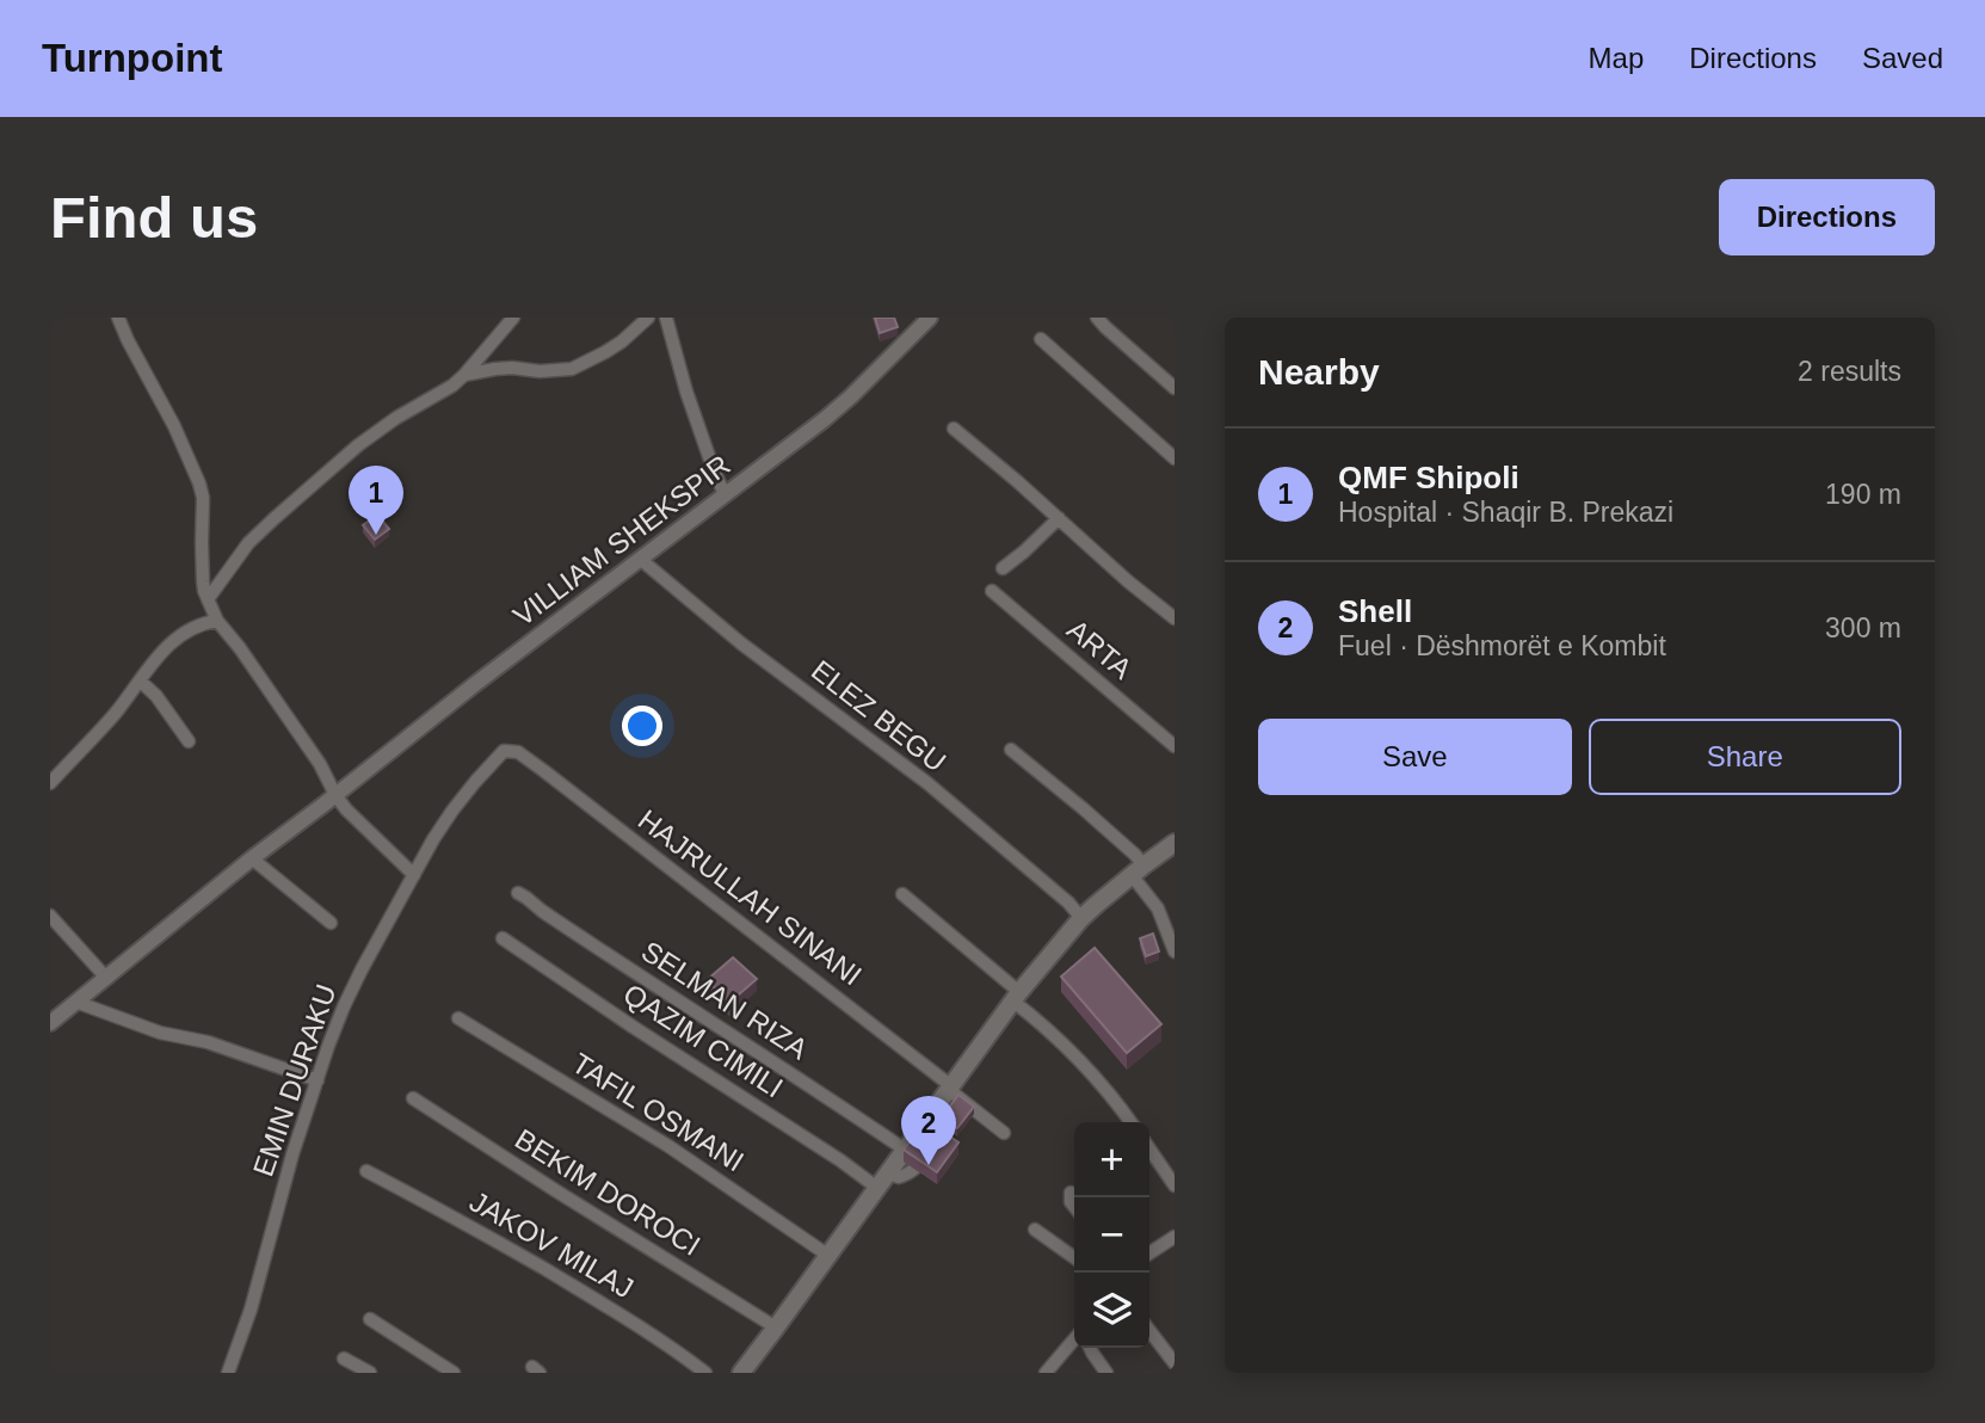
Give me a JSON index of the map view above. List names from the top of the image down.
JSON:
{
  "streets": {
    "street": [
      "VILLIAM SHEKSPIR",
      "ARTA",
      "ELEZ BEGU",
      "HAJRULLAH SINANI",
      "SELMAN RIZA",
      "QAZIM CIMILI",
      "EMIN DURAKU",
      "TAFIL OSMANI",
      "BEKIM DOROCI",
      "JAKOV MILAJ"
    ]
  },
  "crossings": [
    ["VILLIAM SHEKSPIR", "ELEZ BEGU"],
    ["HAJRULLAH SINANI", "EMIN DURAKU"]
  ],
  "page": {
    "header": "Turnpoint",
    "nav": ["Map", "Directions", "Saved"],
    "buttons": [
      "Directions",
      ["Save", "Share"]
    ],
    "title": "Find us",
    "heading": ["Nearby", "2 results"],
    "list": [
      {
        "mark": "1",
        "name": "QMF Shipoli",
        "note": "Hospital · Shaqir B. Prekazi",
        "value": "190 m"
      },
      {
        "mark": "2",
        "name": "Shell",
        "note": "Fuel · Dëshmorët e Kombit",
        "value": "300 m"
      }
    ],
    "pins": ["1", "2"],
    "map_buttons": ["+", "−"]
  }
}
